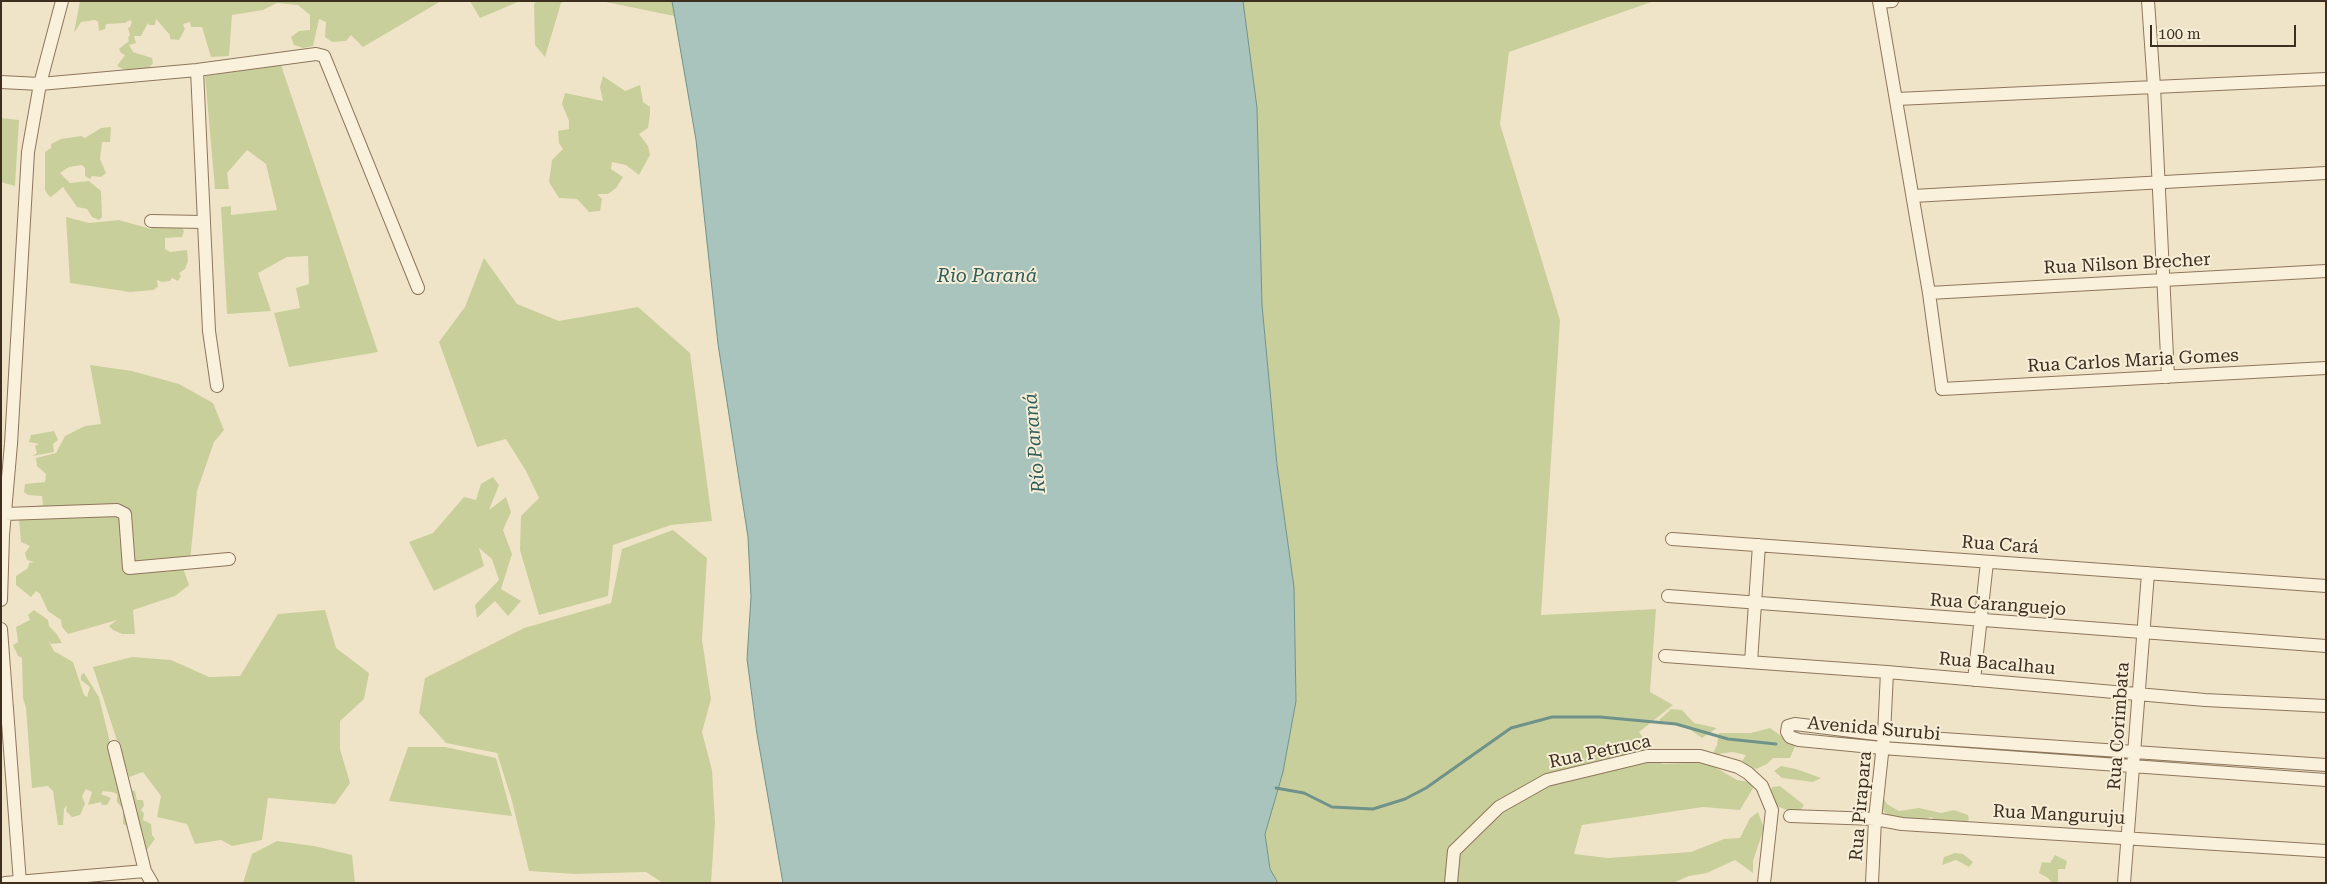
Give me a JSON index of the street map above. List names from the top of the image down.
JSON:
{
  "streets": {
    "street": [
      "Rua Nilson Brecher",
      "Rua Carlos Maria Gomes",
      "Rua Cará",
      "Rua Caranguejo",
      "Rua Bacalhau",
      "Rua Corimbata",
      "Avenida Surubi",
      "Rua Petruca",
      "Rua Pirapara",
      "Rua Manguruju"
    ]
  },
  "crossings": [
    ["Rua Nilson Brecher", "Rua Carlos Maria Gomes"],
    ["Rua Cará", "Rua Corimbata"],
    ["Rua Caranguejo", "Rua Corimbata"],
    ["Rua Bacalhau", "Rua Corimbata"],
    ["Rua Bacalhau", "Rua Pirapara"],
    ["Rua Corimbata", "Avenida Surubi"],
    ["Rua Corimbata", "Rua Manguruju"],
    ["Avenida Surubi", "Rua Pirapara"],
    ["Rua Pirapara", "Rua Manguruju"]
  ],
  "water": ["Rio Paraná", "Río Paraná"],
  "scale_bar": "100 m"
}
